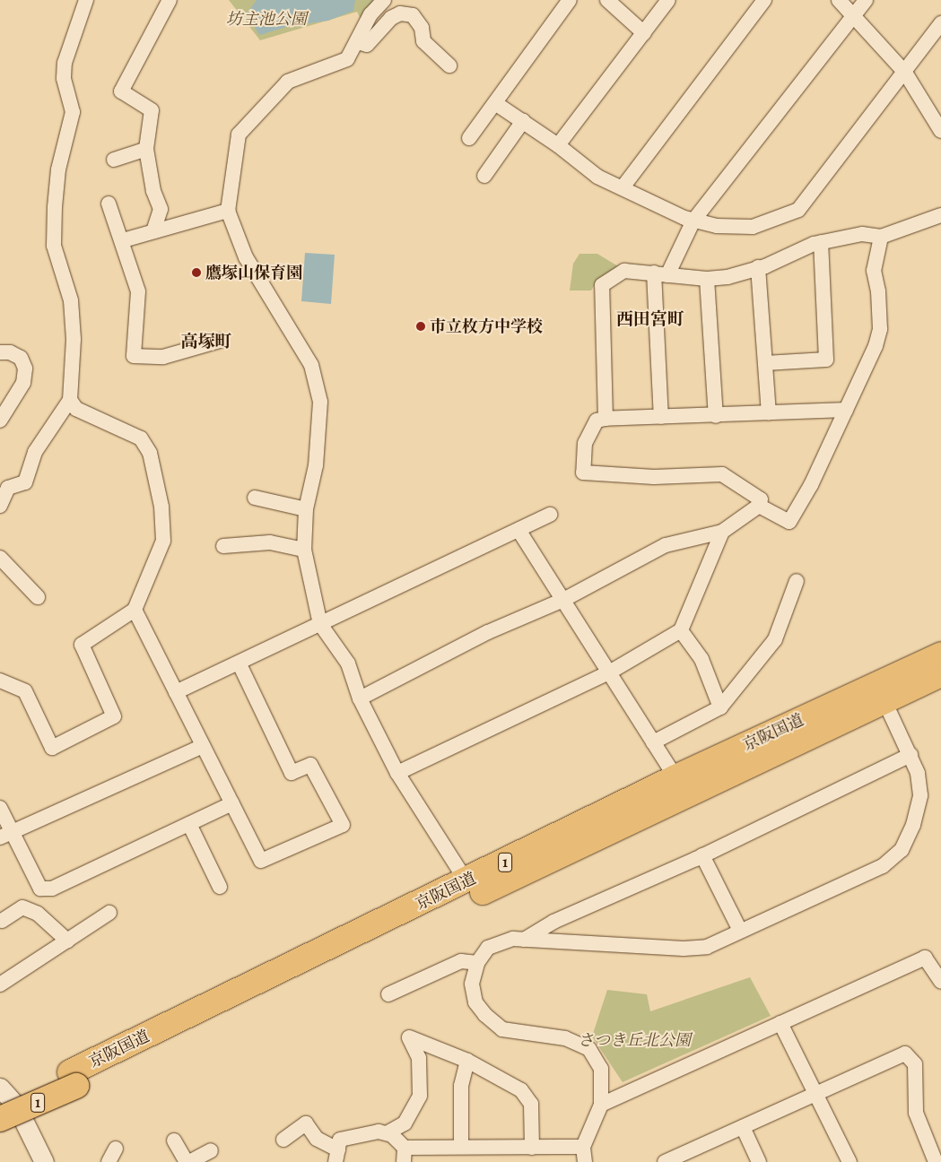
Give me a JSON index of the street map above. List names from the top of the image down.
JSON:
{
  "streets": {
    "highway": ["京阪国道", "1"]
  },
  "districts": ["西田宮町", "高塚町"],
  "parks": ["坊主池公園", "さつき丘北公園"],
  "places": ["鷹塚山保育園", "市立枚方中学校"]
}
